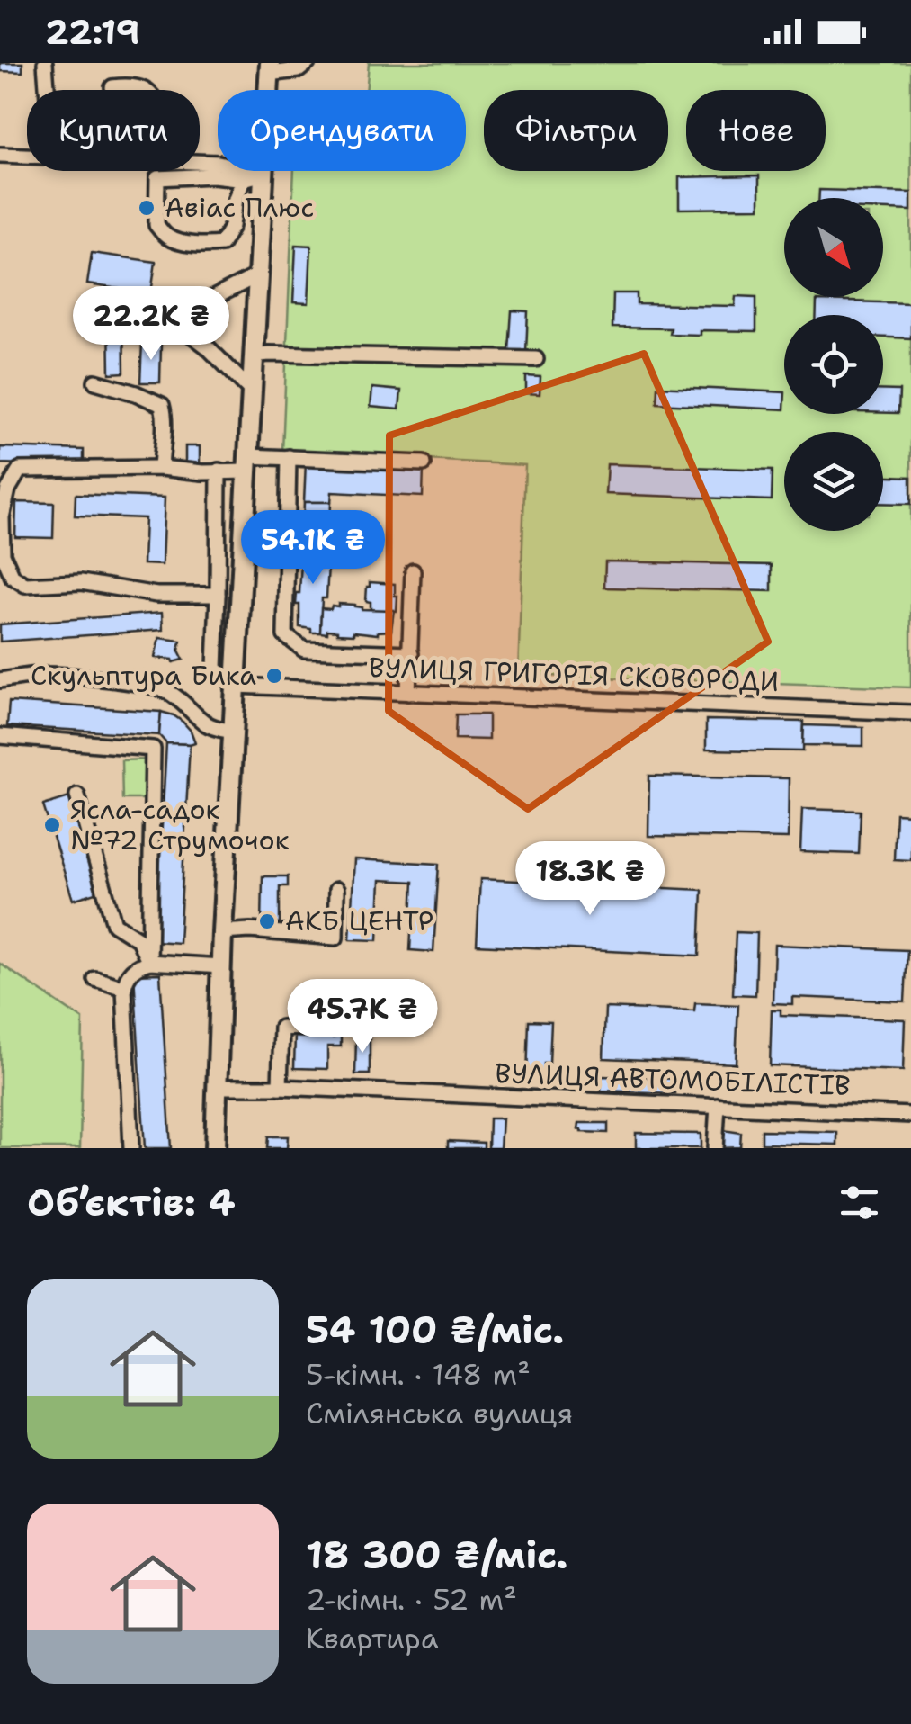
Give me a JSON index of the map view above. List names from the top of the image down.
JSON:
{
  "streets": {
    "street": ["ВУЛИЦЯ ГРИГОРІЯ СКОВОРОДИ", "ВУЛИЦЯ АВТОМОБІЛІСТІВ"]
  },
  "places": [
    "Авіас Плюс",
    "Cкульптура Бика",
    "Ясла-садок №72 Струмочок",
    "АКБ ЦЕНТР"
  ],
  "north": "bottom right",
  "page": {
    "status": "22:19",
    "chip": [
      "Купити",
      "Орендувати",
      "Фільтри",
      "Нове"
    ],
    "price": [
      "22.2K ₴",
      "54.1K ₴",
      "18.3K ₴",
      "45.7K ₴"
    ],
    "heading": "Об’єктів: 4",
    "list": [
      {
        "name": "54 100 ₴/міс.",
        "note": "5-кімн. · 148 m² · Смілянська вулиця"
      },
      {
        "name": "18 300 ₴/міс.",
        "note": "2-кімн. · 52 m² · Квартира"
      }
    ]
  }
}
